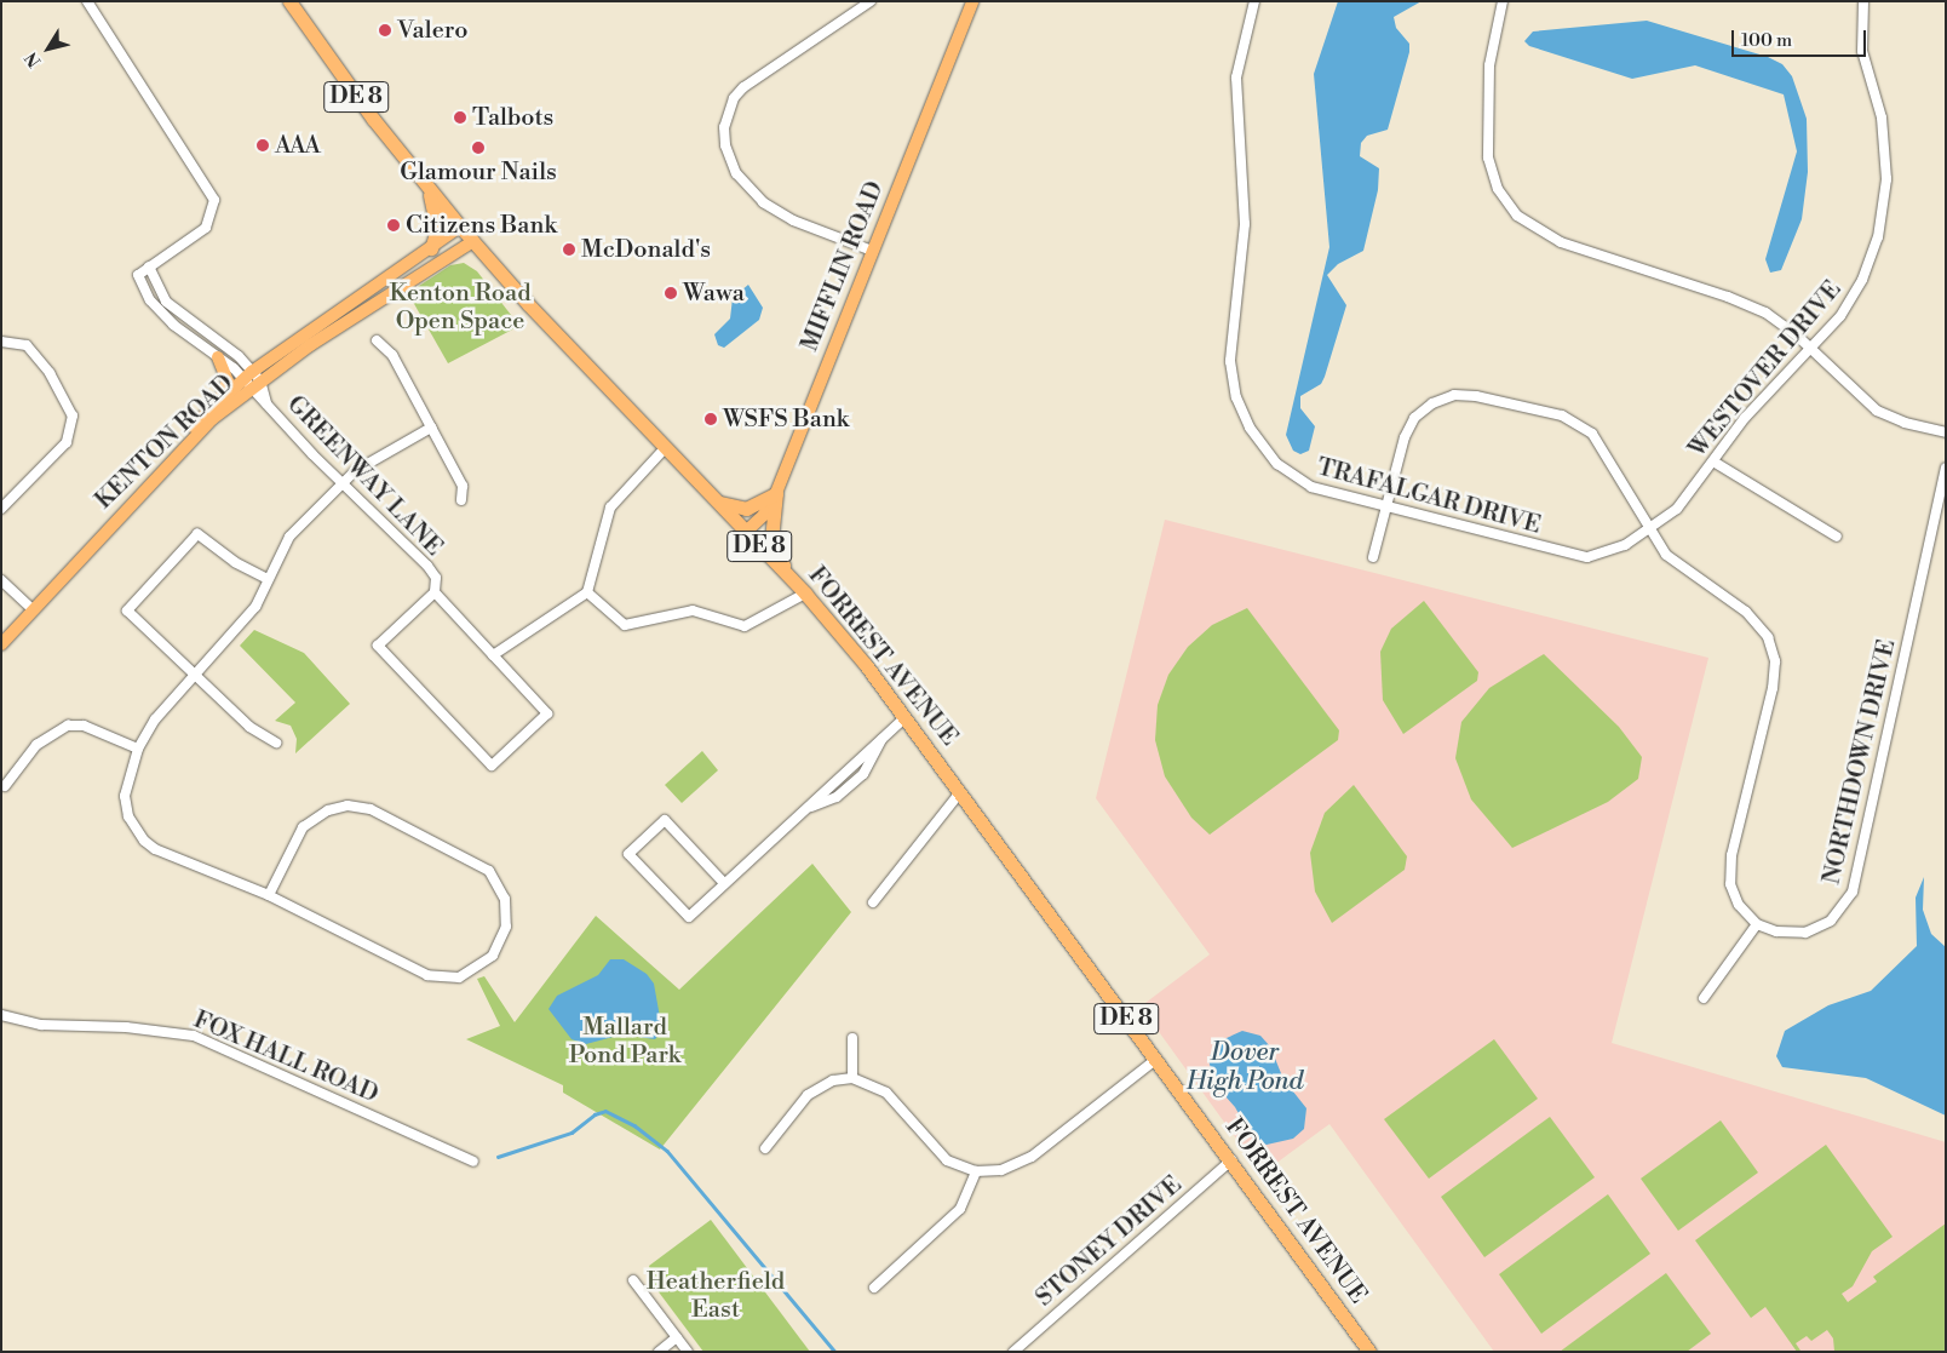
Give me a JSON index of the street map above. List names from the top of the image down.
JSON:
{
  "streets": {
    "highway": ["DE 8", "FORREST AVENUE"],
    "main road": ["MIFFLIN ROAD", "KENTON ROAD"],
    "street": [
      "WESTOVER DRIVE",
      "GREENWAY LANE",
      "TRAFALGAR DRIVE",
      "NORTHDOWN DRIVE",
      "FOX HALL ROAD",
      "STONEY DRIVE"
    ]
  },
  "crossings": [
    ["MIFFLIN ROAD", "FORREST AVENUE"],
    ["WESTOVER DRIVE", "TRAFALGAR DRIVE"],
    ["KENTON ROAD", "GREENWAY LANE"],
    ["KENTON ROAD", "FORREST AVENUE"],
    ["FORREST AVENUE", "STONEY DRIVE"]
  ],
  "water": ["Dover High Pond"],
  "parks": ["Kenton Road Open Space", "Mallard Pond Park", "Heatherfield East"],
  "places": [
    "Valero",
    "Talbots",
    "AAA",
    "Glamour Nails",
    "Citizens Bank",
    "McDonald's",
    "Wawa",
    "WSFS Bank"
  ],
  "scale_bar": "100 m",
  "north": "bottom left"
}
